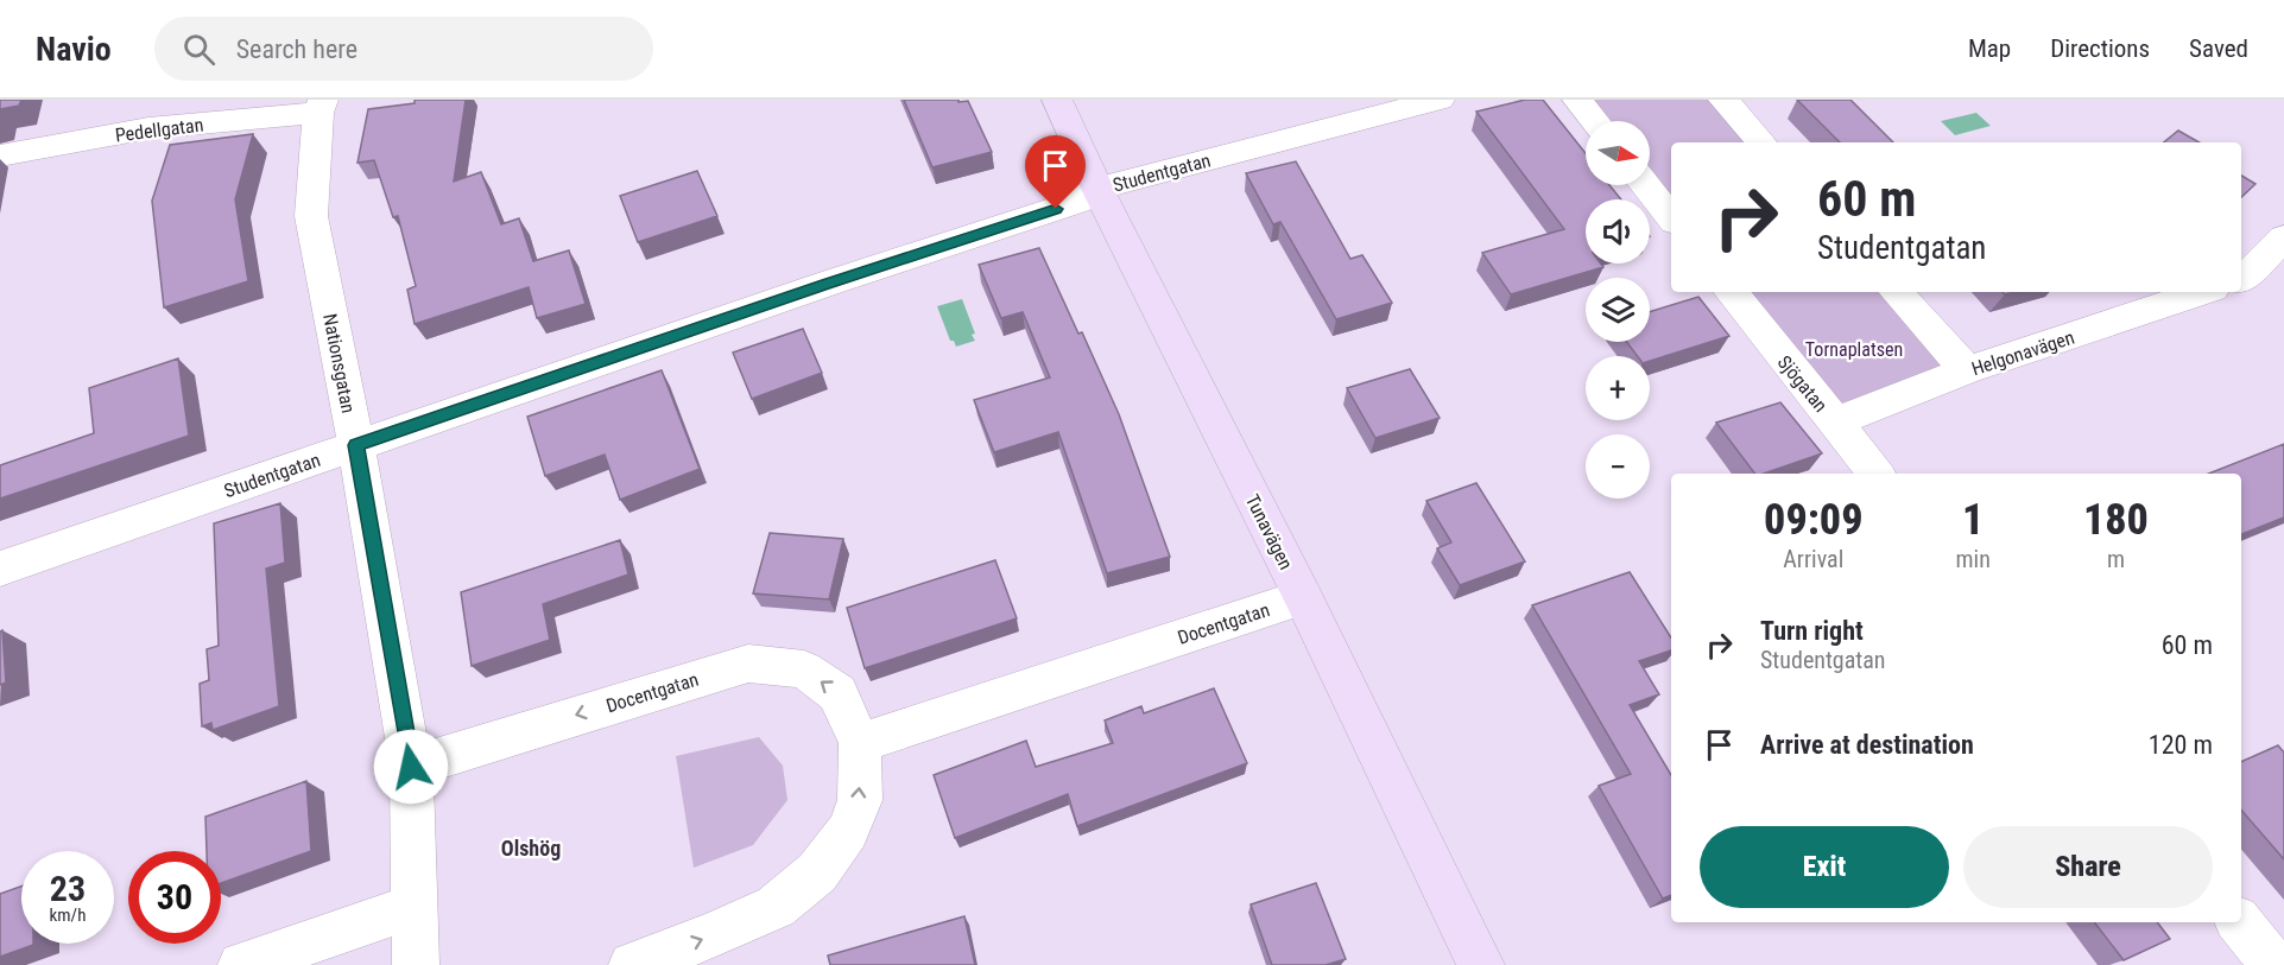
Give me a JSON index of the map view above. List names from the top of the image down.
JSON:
{
  "streets": {
    "street": [
      "Pedellgatan",
      "Studentgatan",
      "Helgonavägen",
      "Nationsgatan",
      "Sjögatan",
      "Tunavägen",
      "Docentgatan"
    ]
  },
  "crossings": [
    ["Pedellgatan", "Nationsgatan"],
    ["Studentgatan", "Nationsgatan"],
    ["Studentgatan", "Tunavägen"],
    ["Helgonavägen", "Sjögatan"],
    ["Nationsgatan", "Docentgatan"],
    ["Tunavägen", "Docentgatan"]
  ],
  "districts": ["Olshög"],
  "parks": ["Tornaplatsen"],
  "north": "right",
  "page": {
    "header": "Navio",
    "search": "Search here",
    "nav": ["Map", "Directions", "Saved"],
    "map_buttons": ["+", "−"],
    "turn": ["60 m", "Studentgatan"],
    "eta": [
      "09:09",
      "Arrival",
      "1",
      "min",
      "180",
      "m"
    ],
    "list": [
      {
        "name": "Turn right",
        "note": "Studentgatan",
        "value": "60 m"
      },
      {
        "name": "Arrive at destination",
        "value": "120 m"
      }
    ],
    "buttons": ["Exit", "Share"],
    "speed": "23 km/h",
    "limit": "30"
  }
}
